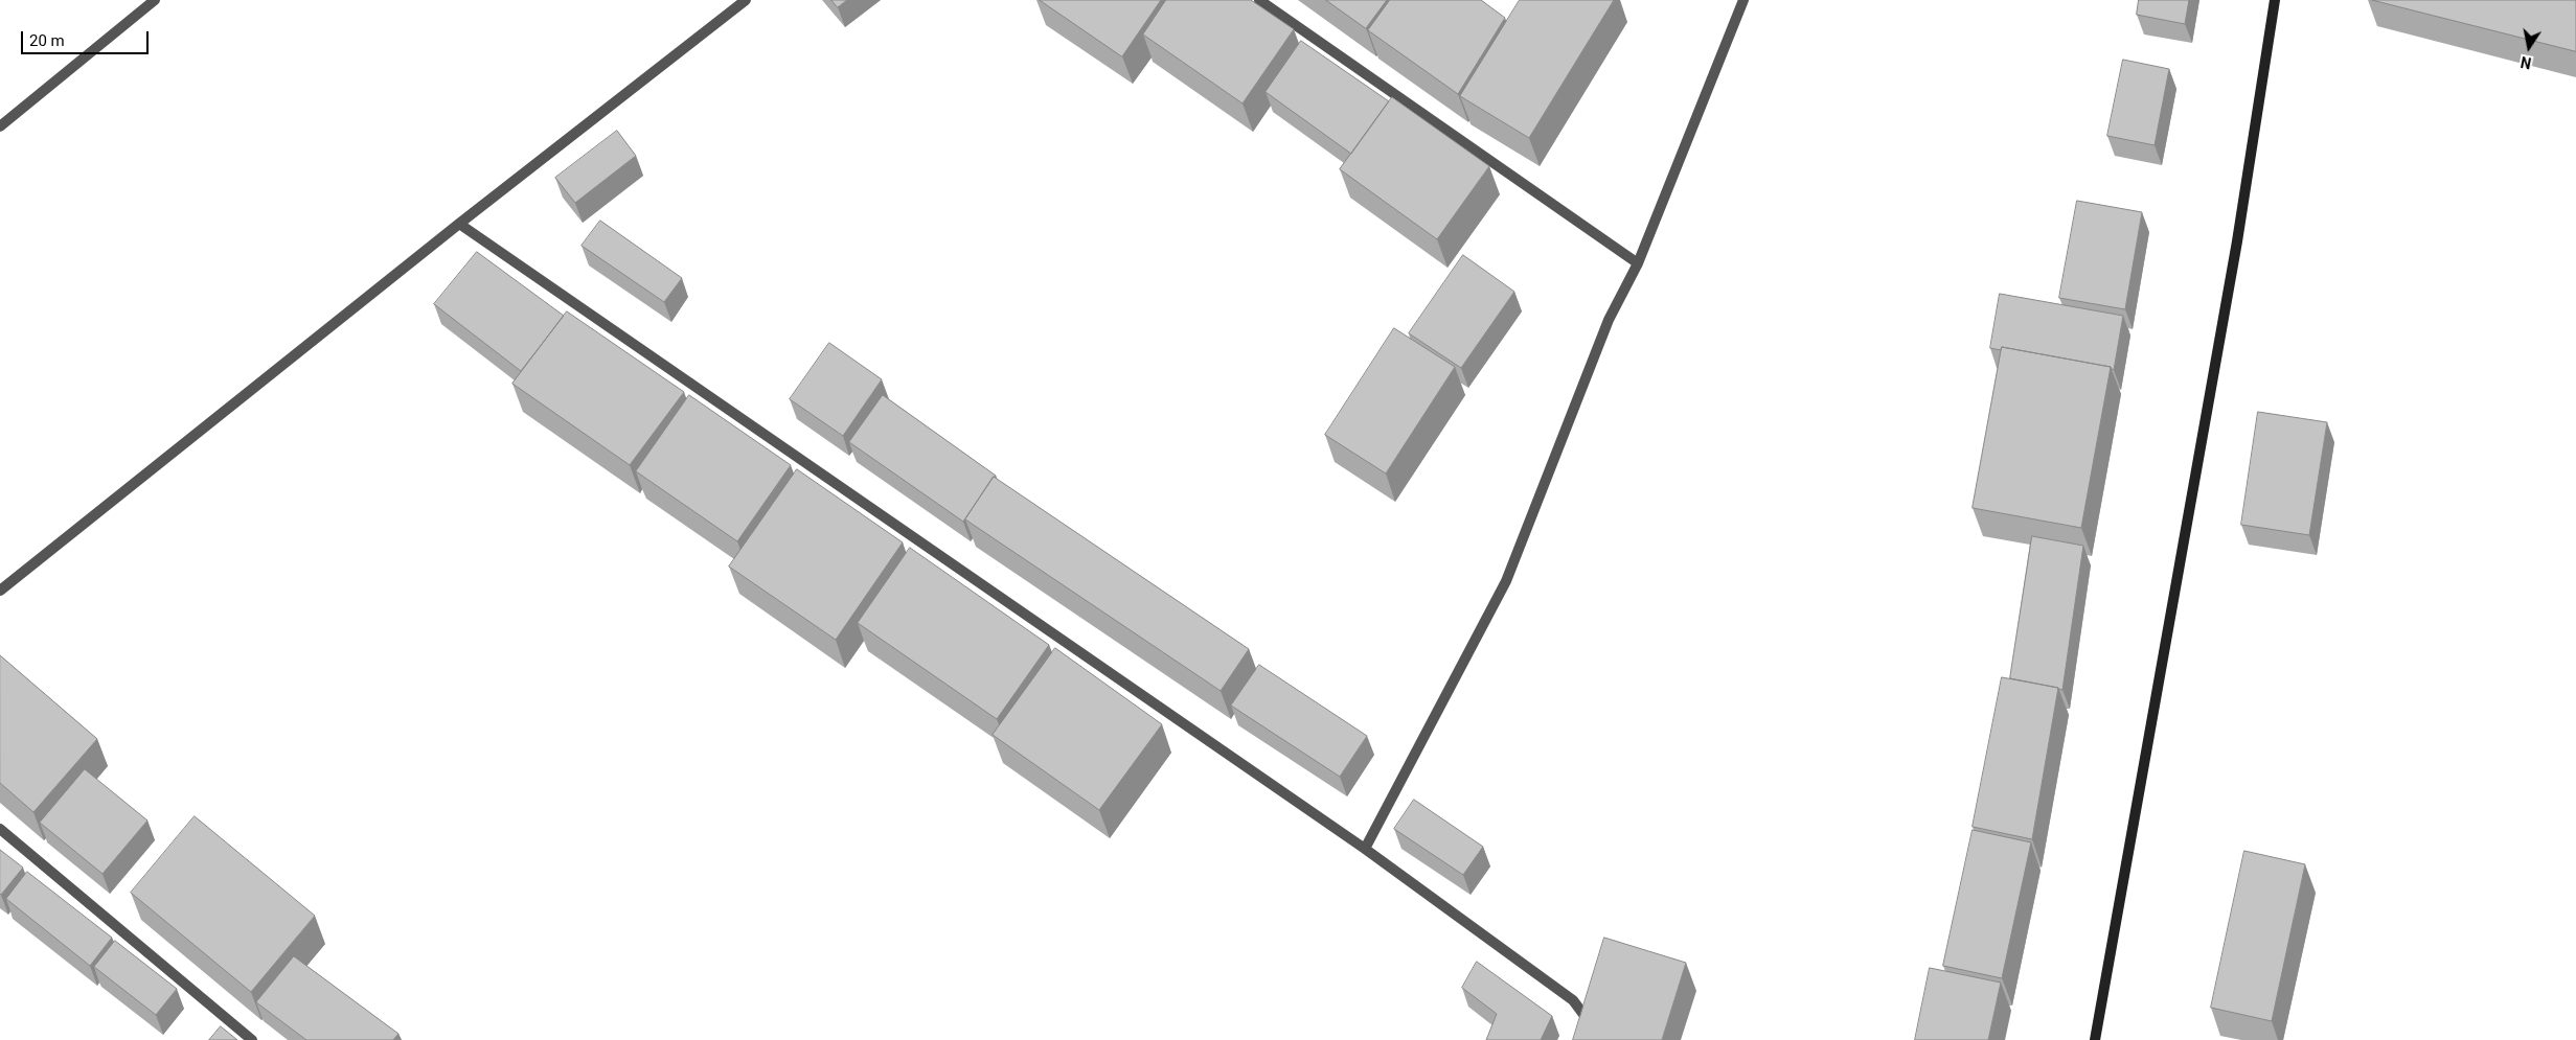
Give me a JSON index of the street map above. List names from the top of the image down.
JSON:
{
  "scale_bar": "20 m",
  "north": "bottom"
}
